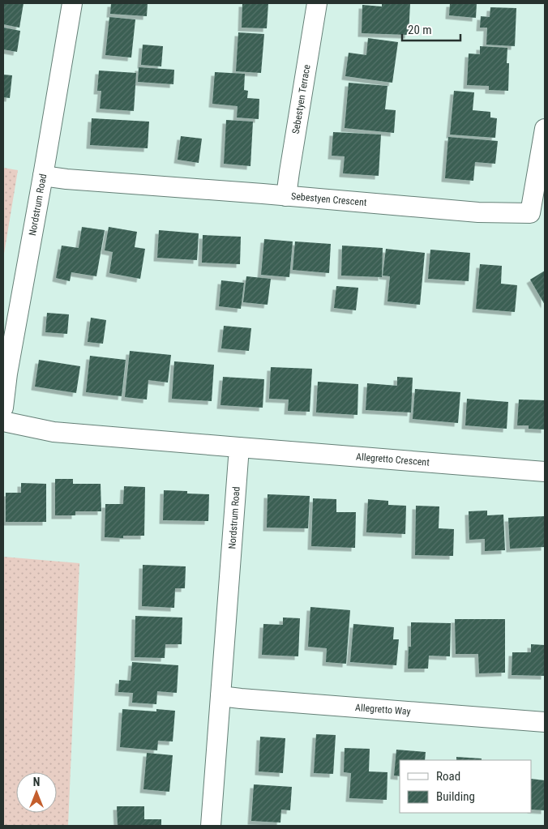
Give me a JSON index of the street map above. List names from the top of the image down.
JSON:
{
  "streets": {
    "street": [
      "Sebestyen Terrace",
      "Sebestyen Crescent",
      "Nordstrum Road",
      "Allegretto Crescent",
      "Allegretto Way"
    ]
  },
  "crossings": [
    ["Sebestyen Terrace", "Sebestyen Crescent"],
    ["Sebestyen Crescent", "Nordstrum Road"],
    ["Nordstrum Road", "Allegretto Crescent"],
    ["Nordstrum Road", "Allegretto Way"]
  ],
  "legend": ["Road", "Building"],
  "scale_bar": "20 m",
  "north": "top"
}
